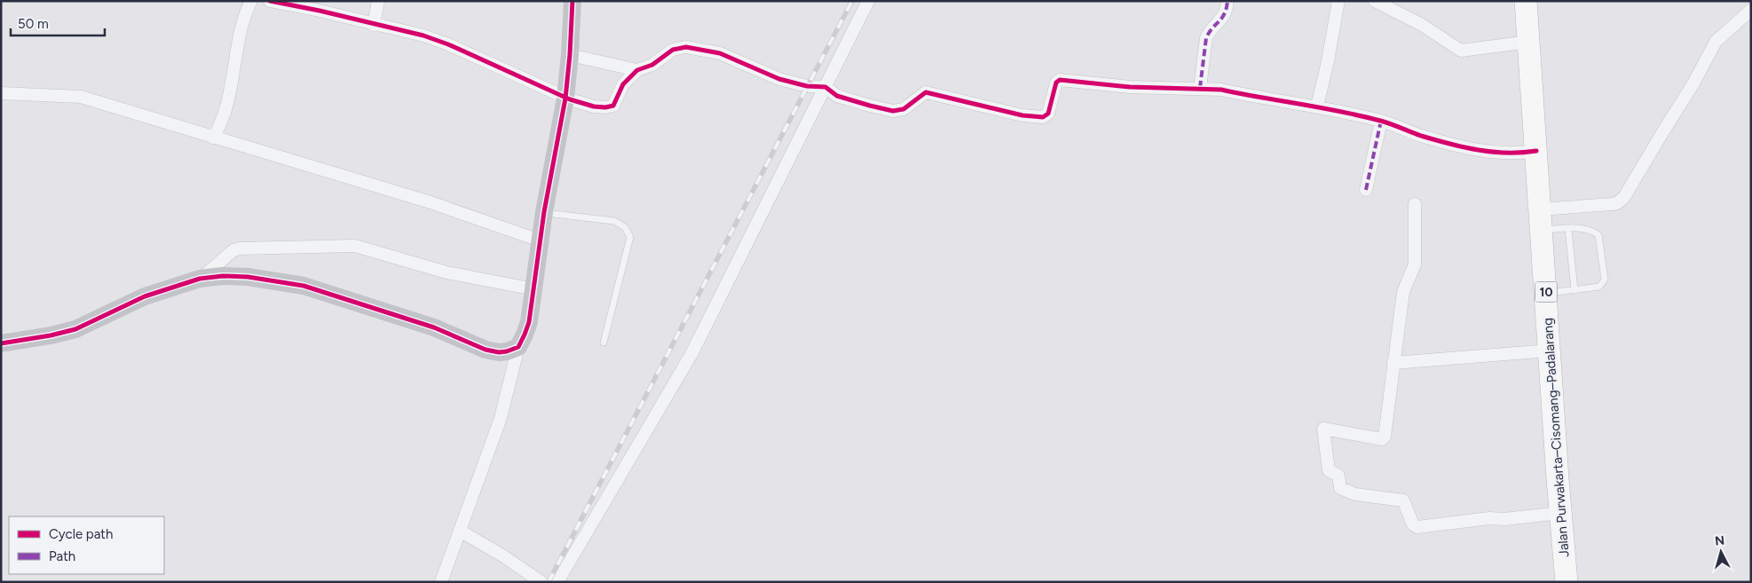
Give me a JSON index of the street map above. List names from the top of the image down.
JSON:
{
  "streets": {
    "highway": ["10", "Jalan Purwakarta–Cisomang–Padalarang"]
  },
  "legend": ["Cycle path", "Path"],
  "scale_bar": "50 m",
  "north": "top"
}
